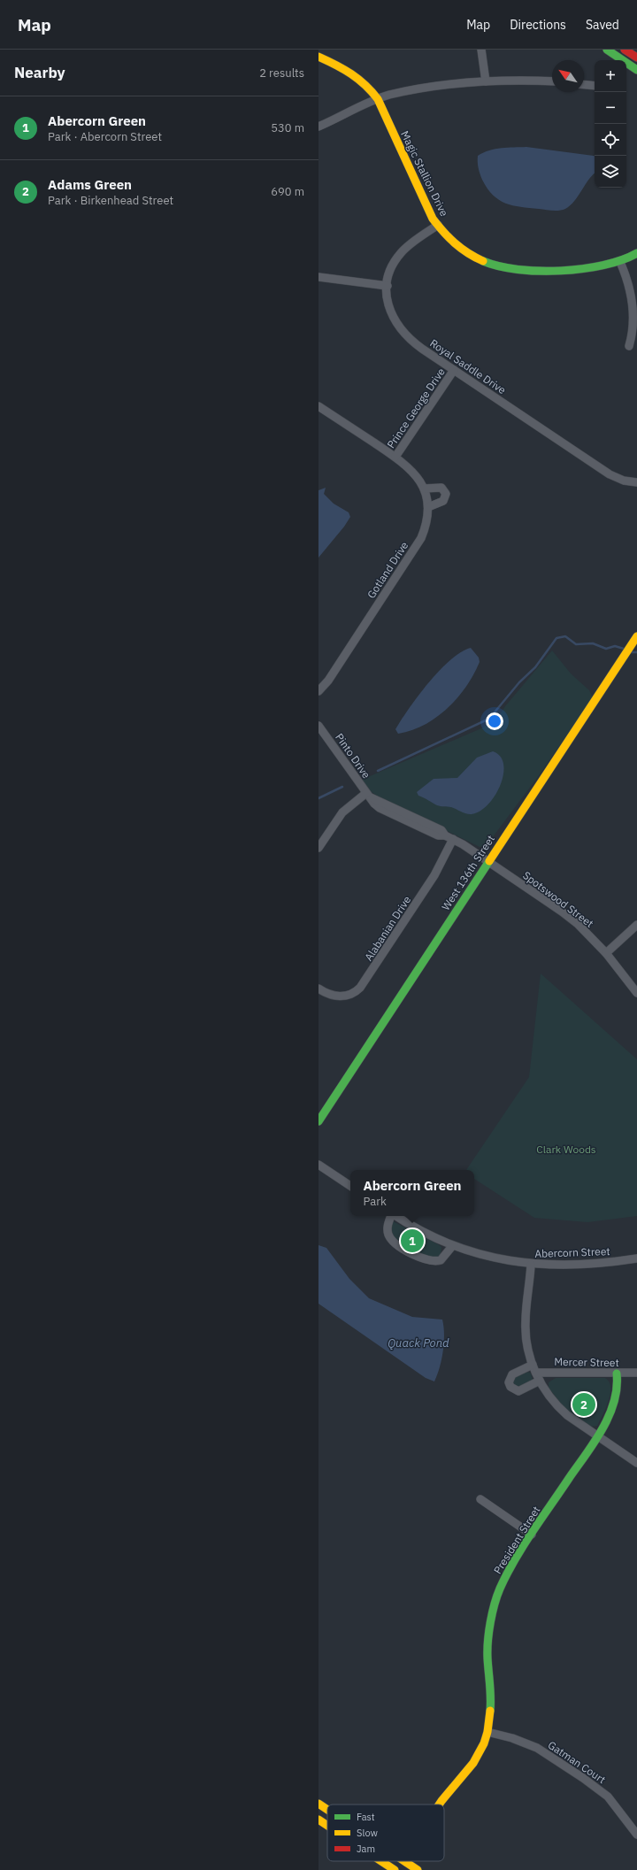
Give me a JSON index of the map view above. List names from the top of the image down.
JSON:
{
  "streets": {
    "street": [
      "Magic Stallion Drive",
      "Royal Saddle Drive",
      "Prince George Drive",
      "Gotland Drive",
      "Pinto Drive",
      "West 136th Street",
      "Spotswood Street",
      "Alabanian Drive",
      "Abercorn Street",
      "Mercer Street",
      "President Street",
      "Gatman Court"
    ]
  },
  "crossings": [
    ["Magic Stallion Drive", "Royal Saddle Drive"],
    ["Royal Saddle Drive", "Prince George Drive"],
    ["Prince George Drive", "Gotland Drive"],
    ["Pinto Drive", "West 136th Street"],
    ["Pinto Drive", "Spotswood Street"],
    ["Pinto Drive", "Alabanian Drive"],
    ["West 136th Street", "Spotswood Street"],
    ["Mercer Street", "President Street"],
    ["President Street", "Gatman Court"]
  ],
  "water": ["Quack Pond"],
  "parks": ["Clark Woods"],
  "legend": ["Fast", "Slow", "Jam"],
  "north": "top left",
  "page": {
    "header": "Map",
    "nav": ["Map", "Directions", "Saved"],
    "heading": ["Nearby", "2 results"],
    "map_buttons": ["+", "−"],
    "list": [
      {
        "mark": "1",
        "name": "Abercorn Green",
        "note": "Park · Abercorn Street",
        "value": "530 m"
      },
      {
        "mark": "2",
        "name": "Adams Green",
        "note": "Park · Birkenhead Street",
        "value": "690 m"
      }
    ],
    "popup": ["Abercorn Green", "Park"],
    "pins": ["1", "2"]
  }
}
